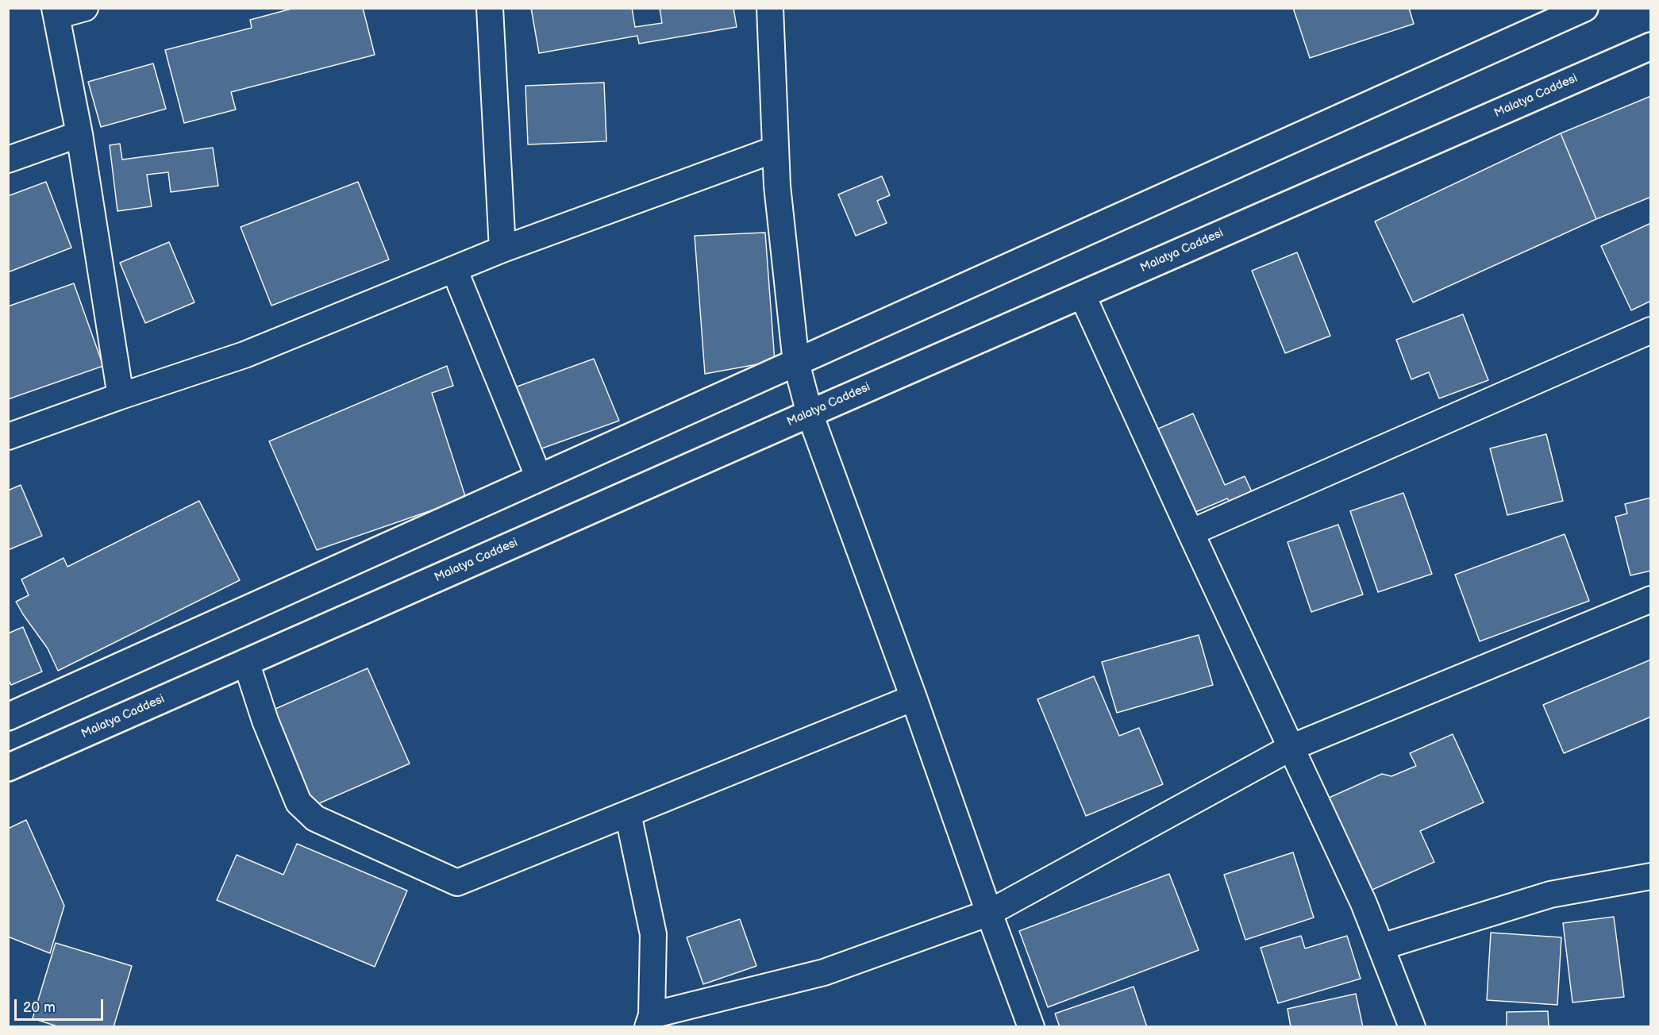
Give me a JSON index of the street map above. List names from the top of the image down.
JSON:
{
  "streets": {
    "street": ["Malatya Caddesi"]
  },
  "scale_bar": "20 m"
}
